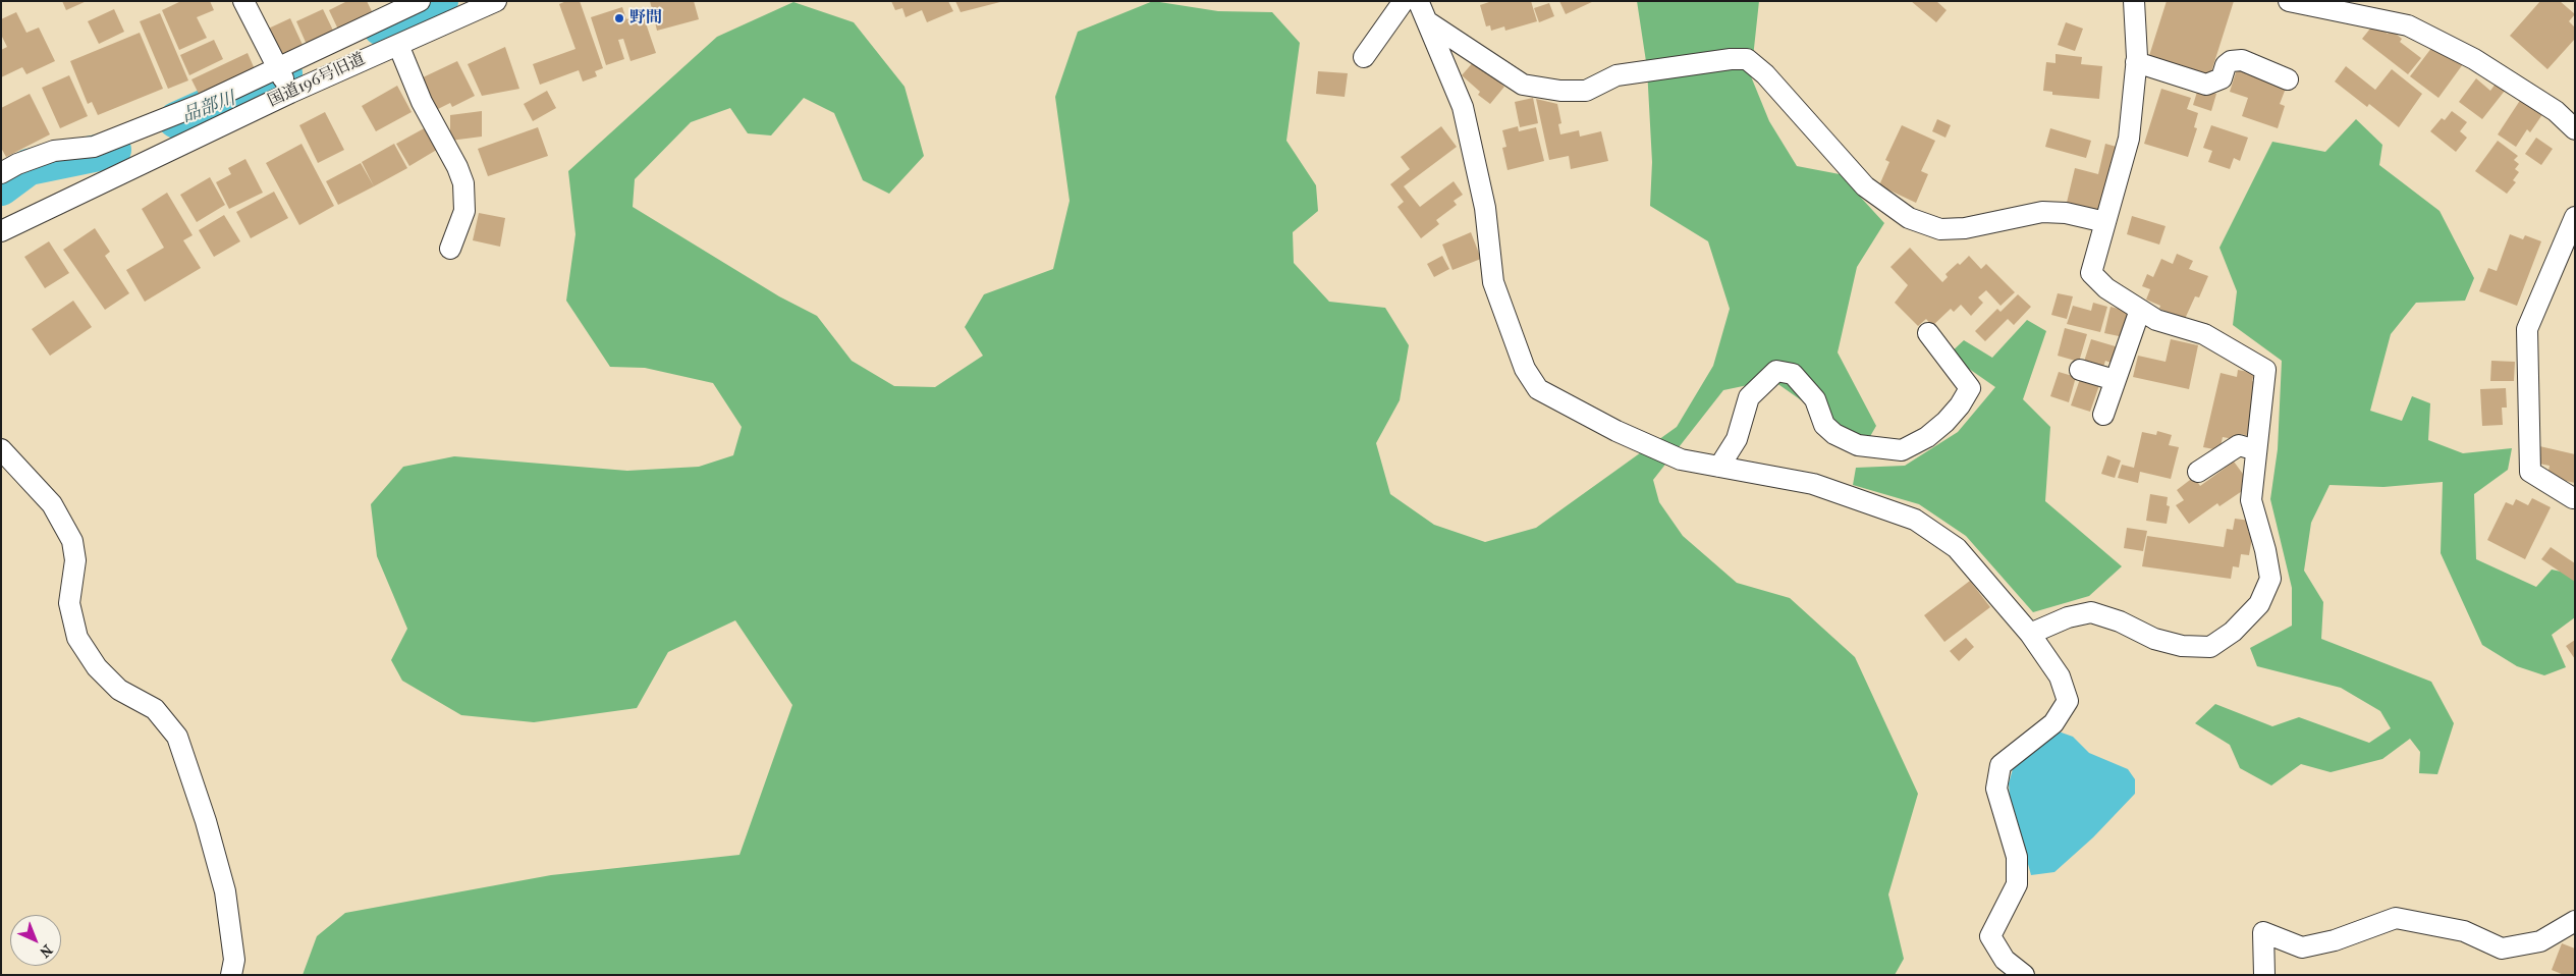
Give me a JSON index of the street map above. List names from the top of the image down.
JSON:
{
  "streets": {
    "street": ["国道196号旧道"]
  },
  "water": ["品部川"],
  "places": ["野間"],
  "north": "bottom right"
}
